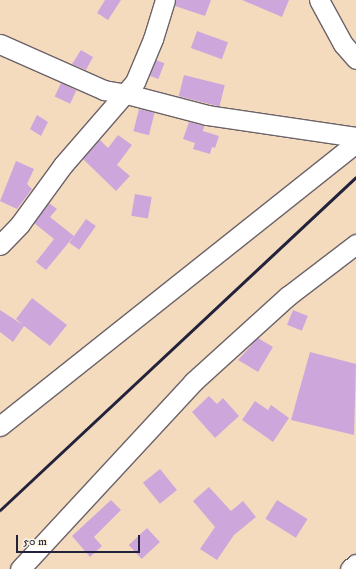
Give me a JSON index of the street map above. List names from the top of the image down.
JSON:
{
  "scale_bar": "50 m"
}
